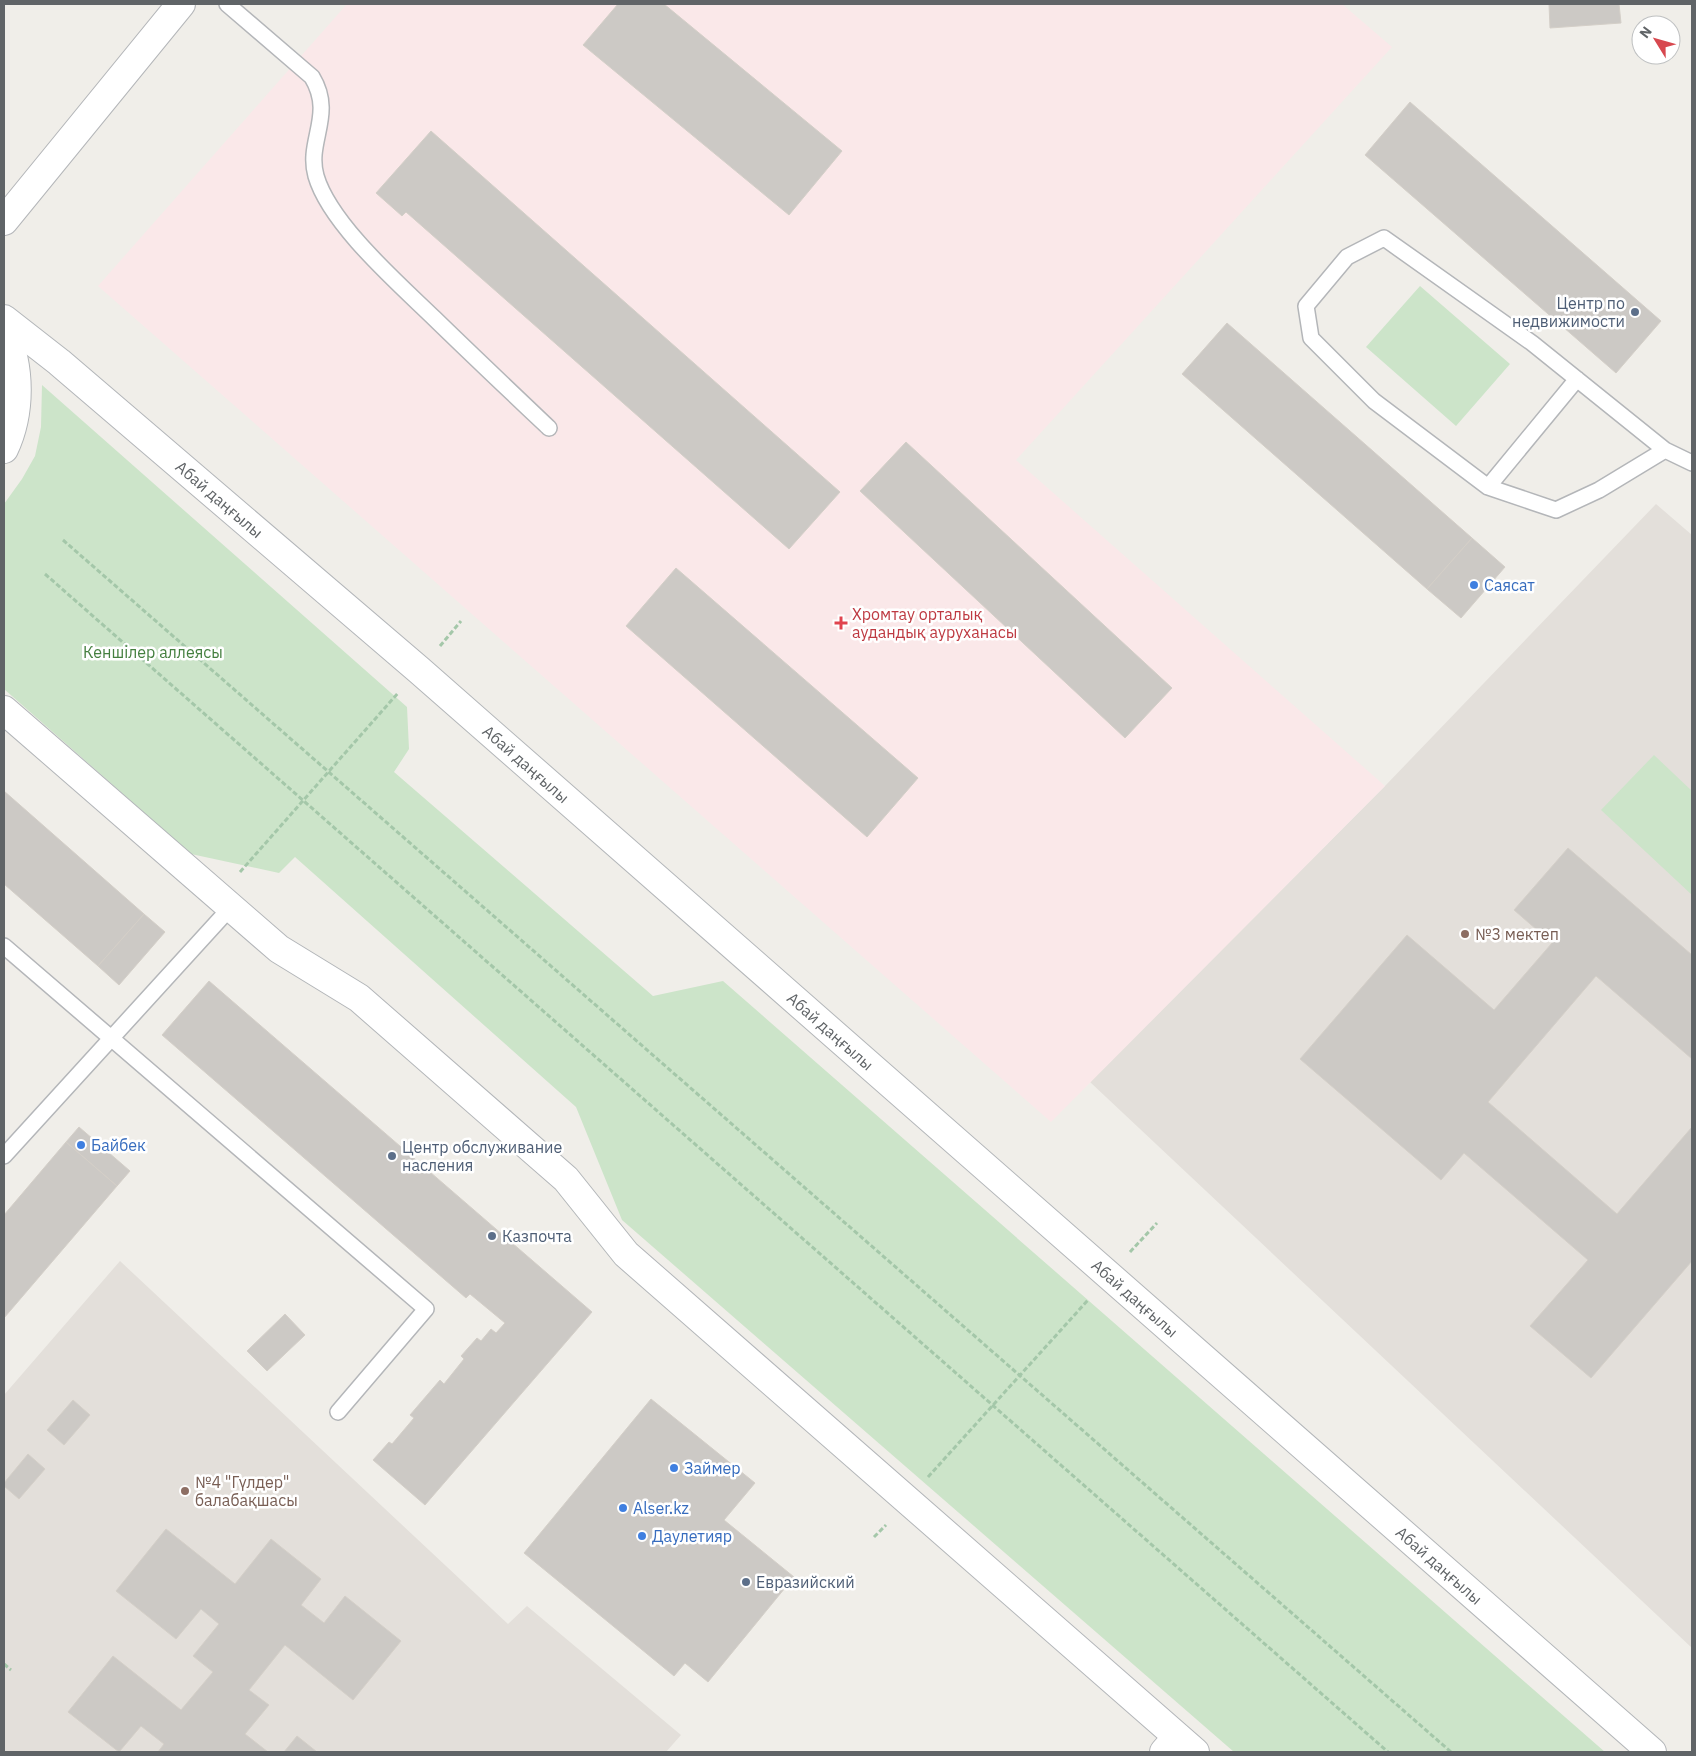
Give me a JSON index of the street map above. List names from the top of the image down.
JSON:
{
  "streets": {
    "street": ["Абай даңғылы"]
  },
  "parks": ["Кеншілер аллеясы"],
  "places": {
    "other": [
      "Центр по недвижимости",
      "Саясат",
      "№3 мектеп",
      "Байбек",
      "Центр обслуживание насления",
      "Казпочта",
      "Займер",
      "№4 \"Гүлдер\" балабақшасы",
      "Alser.kz",
      "Даулетияр",
      "Евразийский"
    ],
    "health": ["Хромтау орталық аудандық ауруханасы"]
  },
  "north": "top left"
}
